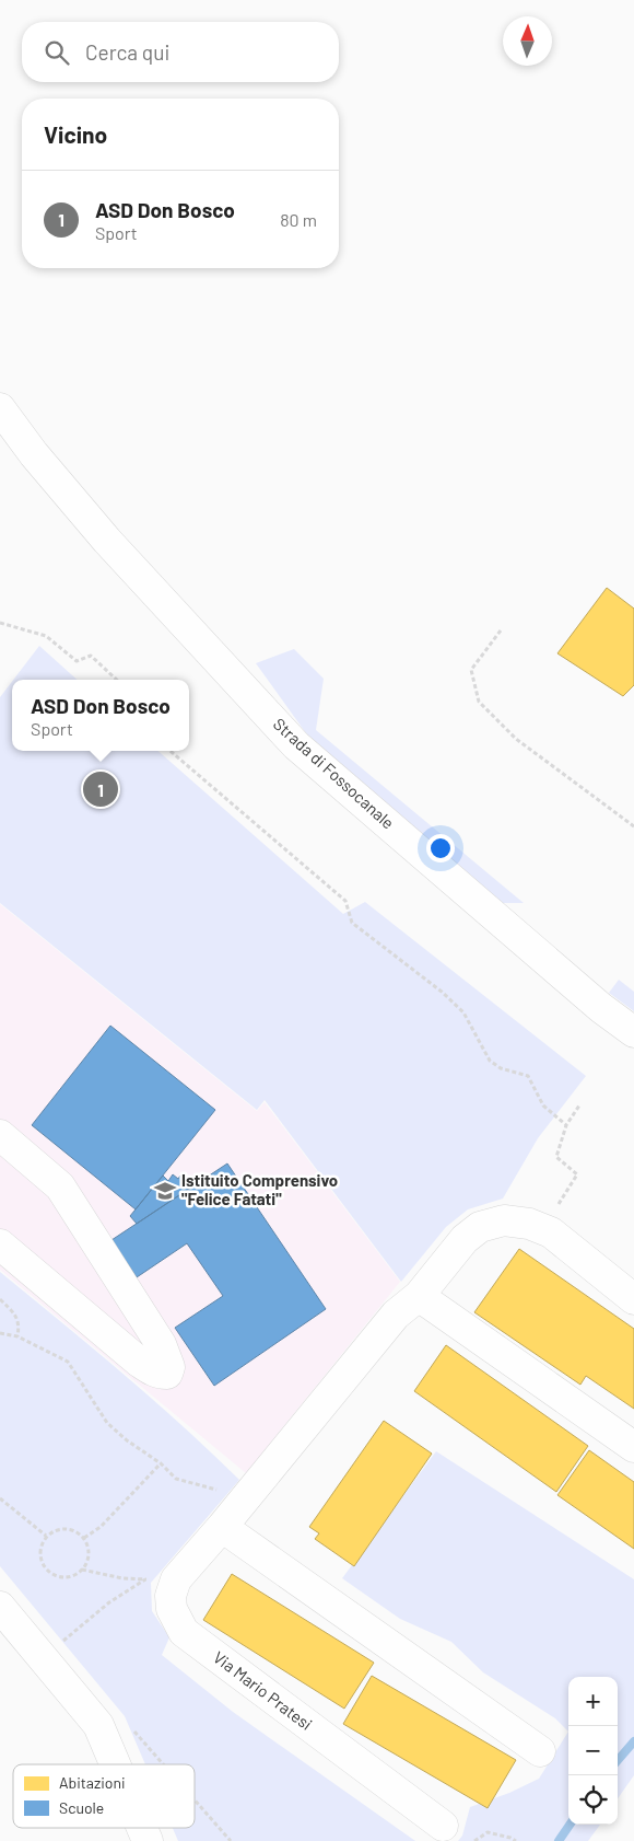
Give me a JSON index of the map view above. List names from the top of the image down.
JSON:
{
  "streets": {
    "street": ["Strada di Fossocanale", "Via Mario Pratesi"]
  },
  "places": {
    "school or university": ["Istituito Comprensivo \"Felice Fatati\""]
  },
  "legend": ["Abitazioni", "Scuole"],
  "north": "top",
  "page": {
    "search": "Cerca qui",
    "heading": "Vicino",
    "list": [
      {
        "mark": "1",
        "name": "ASD Don Bosco",
        "note": "Sport",
        "value": "80 m"
      }
    ],
    "popup": ["ASD Don Bosco", "Sport"],
    "pins": "1",
    "map_buttons": ["+", "−"]
  }
}
